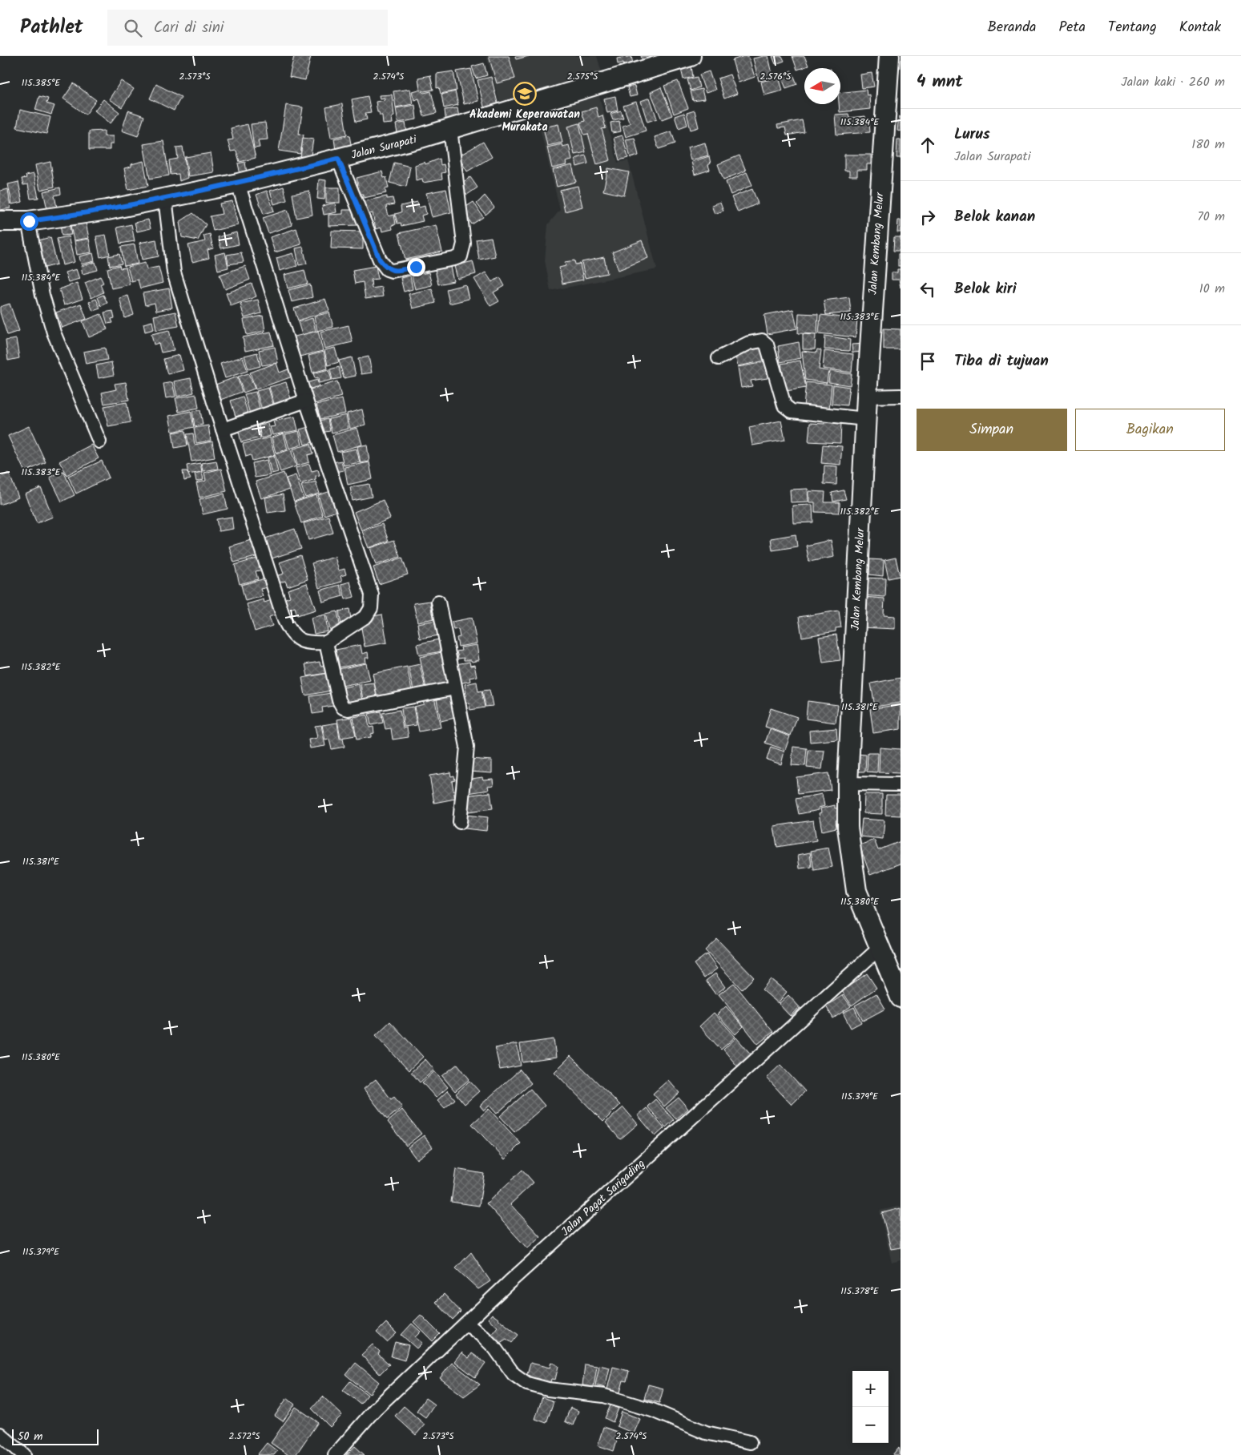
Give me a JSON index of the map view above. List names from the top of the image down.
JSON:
{
  "streets": {
    "street": ["Jalan Surapati", "Jalan Kembang Melur", "Jalan Pagat Sarigading"]
  },
  "crossings": [
    ["Jalan Kembang Melur", "Jalan Pagat Sarigading"]
  ],
  "places": {
    "school or university": ["Akademi Keperawatan Murakata"]
  },
  "scale_bar": "50 m",
  "north": "left",
  "page": {
    "header": "Pathlet",
    "search": "Cari di sini",
    "nav": [
      "Beranda",
      "Peta",
      "Tentang",
      "Kontak"
    ],
    "heading": ["4 mnt", "Jalan kaki · 260 m"],
    "list": [
      ["Lurus", "Jalan Surapati", "180 m"],
      ["Belok kanan", "70 m"],
      ["Belok kiri", "10 m"],
      "Tiba di tujuan"
    ],
    "buttons": ["Simpan", "Bagikan"],
    "map_buttons": ["+", "−"],
    "scale": "50 m"
  },
  "coordinates": [
    "2.576°S",
    "2.573°S",
    "2.574°S",
    "2.575°S",
    "115.385°E",
    "115.384°E",
    "115.383°E",
    "115.382°E",
    "115.381°E",
    "115.380°E",
    "115.379°E",
    "115.378°E",
    "2.572°S"
  ]
}
